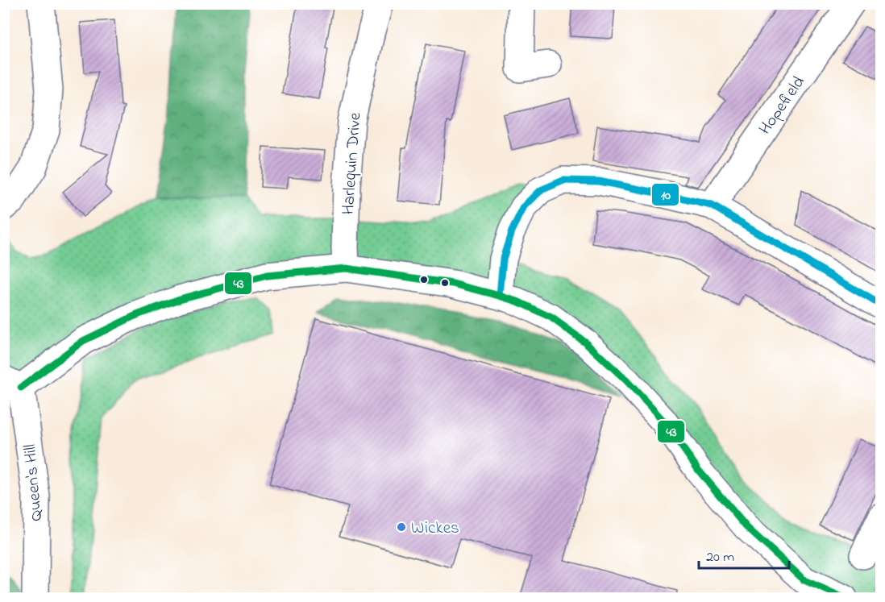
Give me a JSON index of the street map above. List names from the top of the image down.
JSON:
{
  "streets": {
    "street": ["Hopefield", "Harlequin Drive", "Queen's Hill"]
  },
  "places": ["Wickes"],
  "lines": ["transit line 10", "transit line 43"],
  "scale_bar": "20 m"
}
